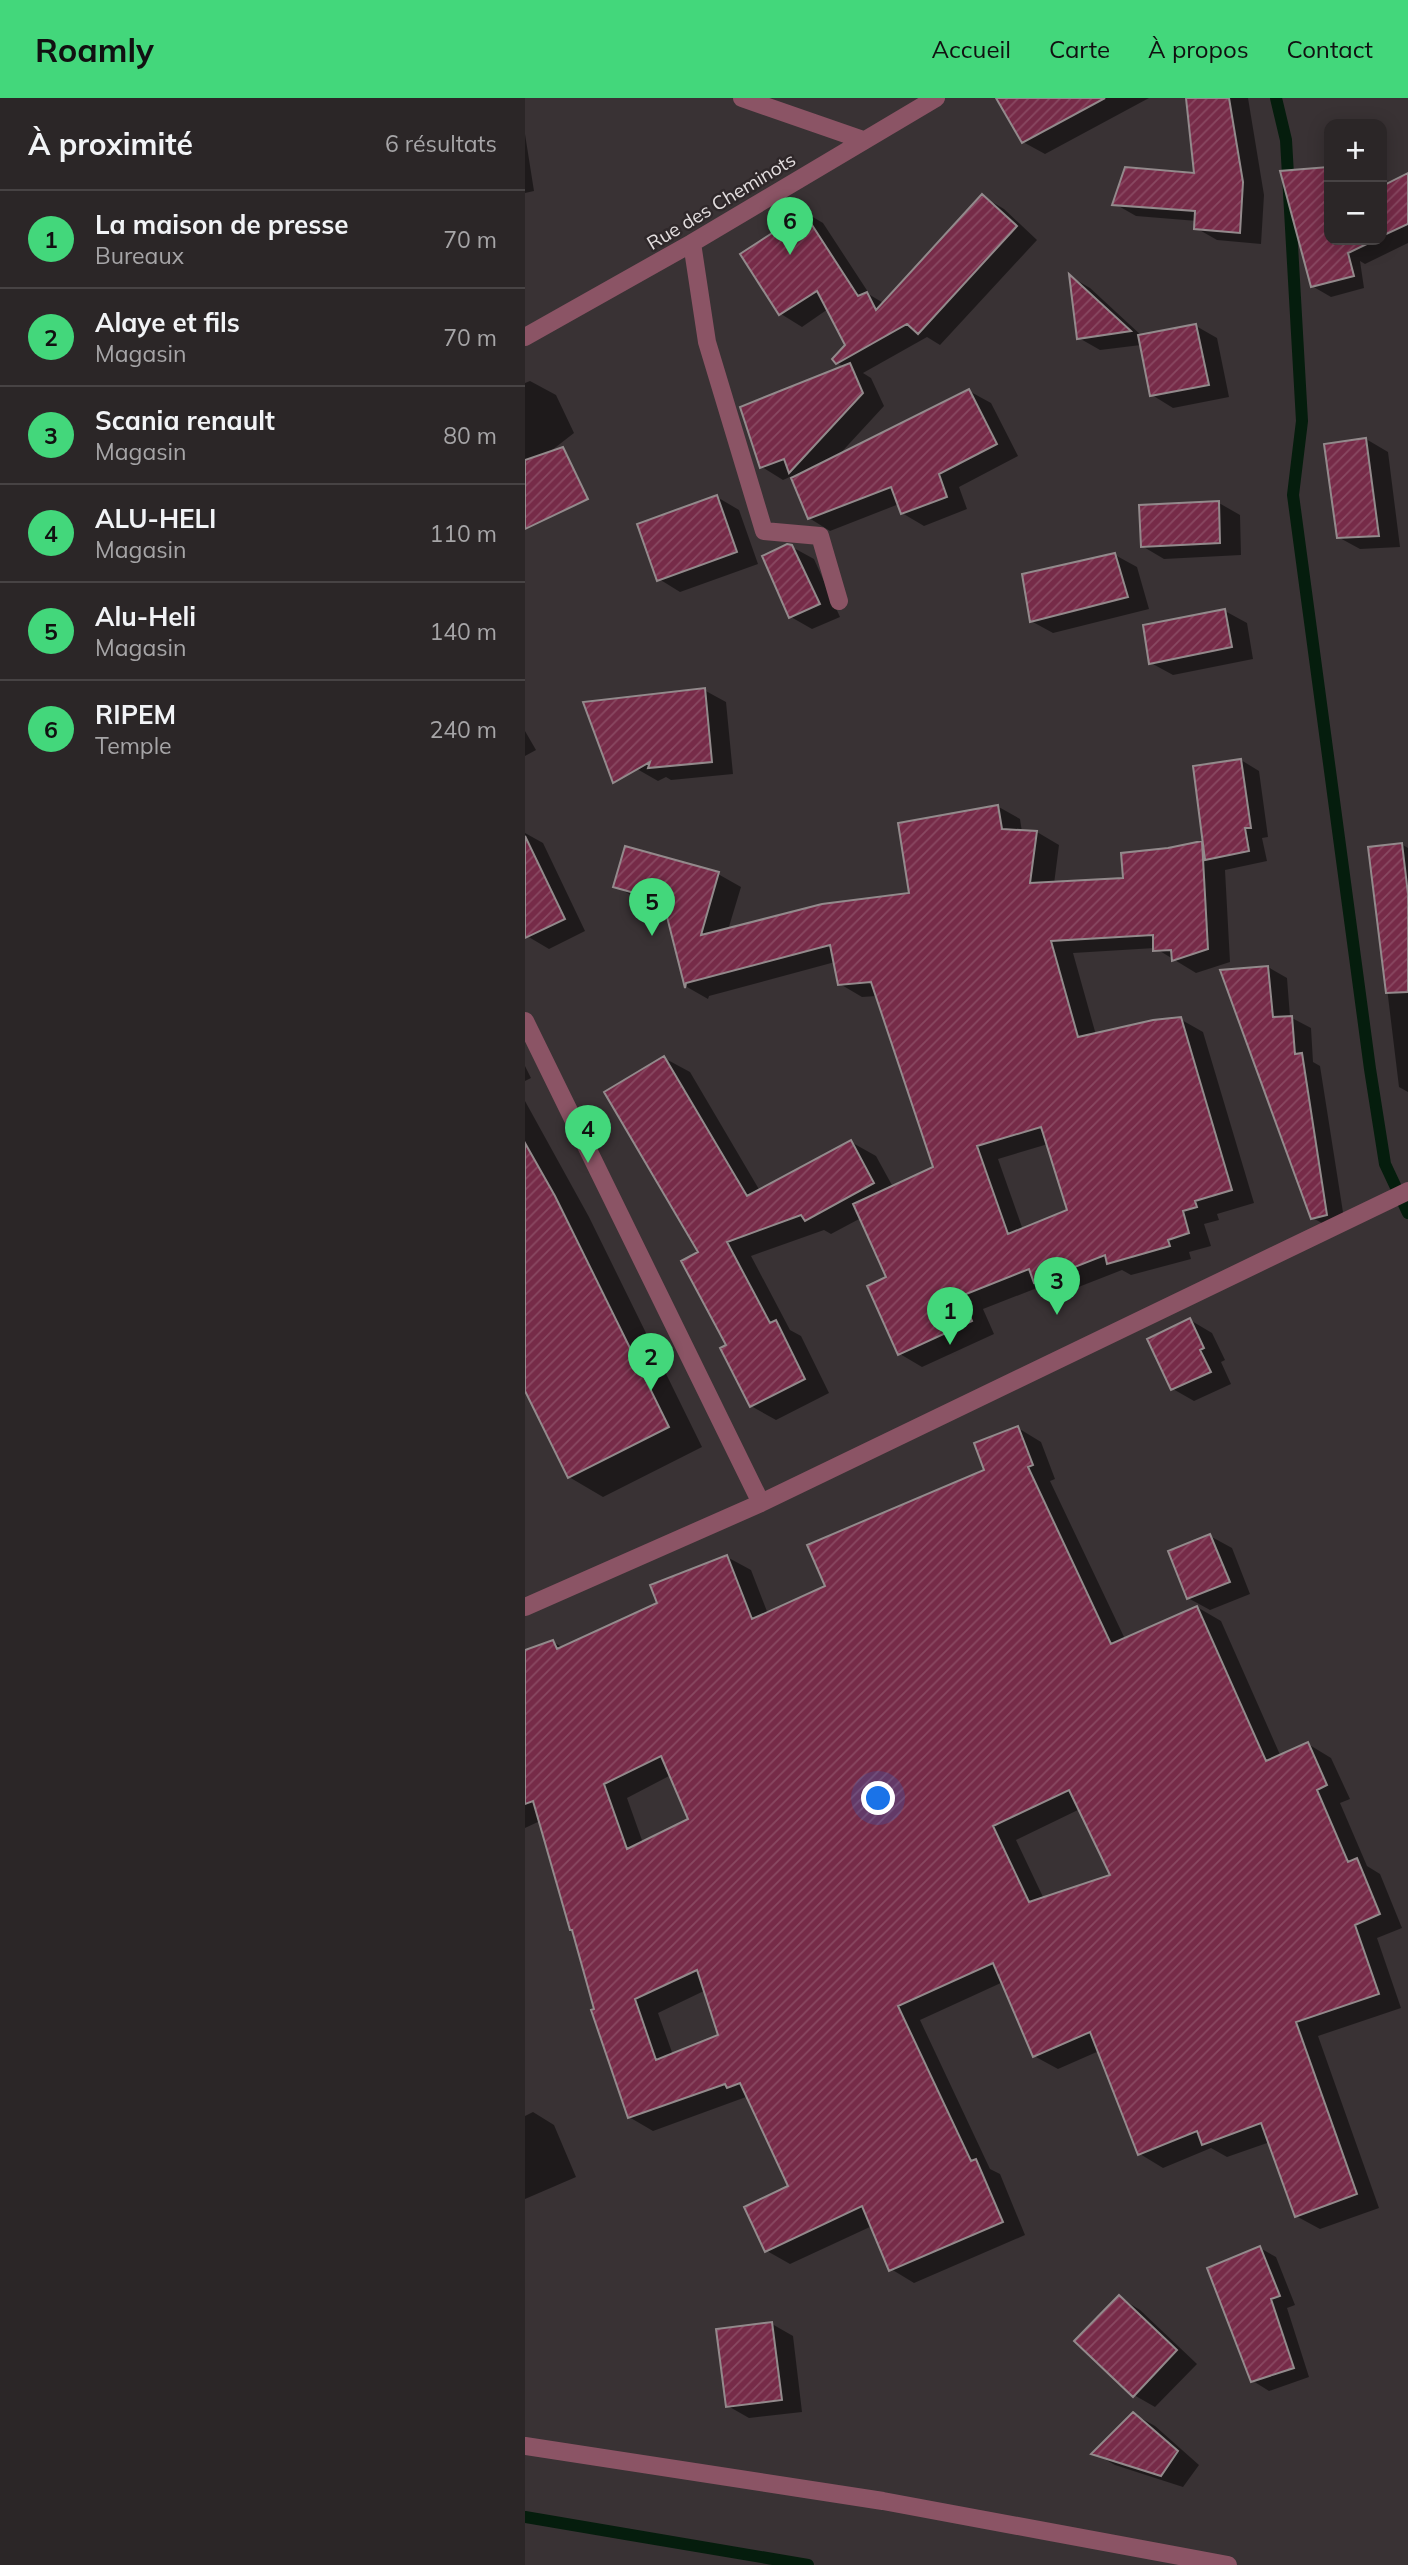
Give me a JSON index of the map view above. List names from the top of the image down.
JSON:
{
  "streets": {
    "street": ["Rue des Cheminots"]
  },
  "page": {
    "header": "Roamly",
    "nav": [
      "Accueil",
      "Carte",
      "À propos",
      "Contact"
    ],
    "heading": ["À proximité", "6 résultats"],
    "map_buttons": ["+", "−"],
    "list": [
      {
        "mark": "1",
        "name": "La maison de presse",
        "note": "Bureaux",
        "value": "70 m"
      },
      {
        "mark": "2",
        "name": "Alaye et fils",
        "note": "Magasin",
        "value": "70 m"
      },
      {
        "mark": "3",
        "name": "Scania renault",
        "note": "Magasin",
        "value": "80 m"
      },
      {
        "mark": "4",
        "name": "ALU-HELI",
        "note": "Magasin",
        "value": "110 m"
      },
      {
        "mark": "5",
        "name": "Alu-Heli",
        "note": "Magasin",
        "value": "140 m"
      },
      {
        "mark": "6",
        "name": "RIPEM",
        "note": "Temple",
        "value": "240 m"
      }
    ],
    "pins": [
      "6",
      "5",
      "4",
      "3",
      "1",
      "2"
    ]
  }
}
